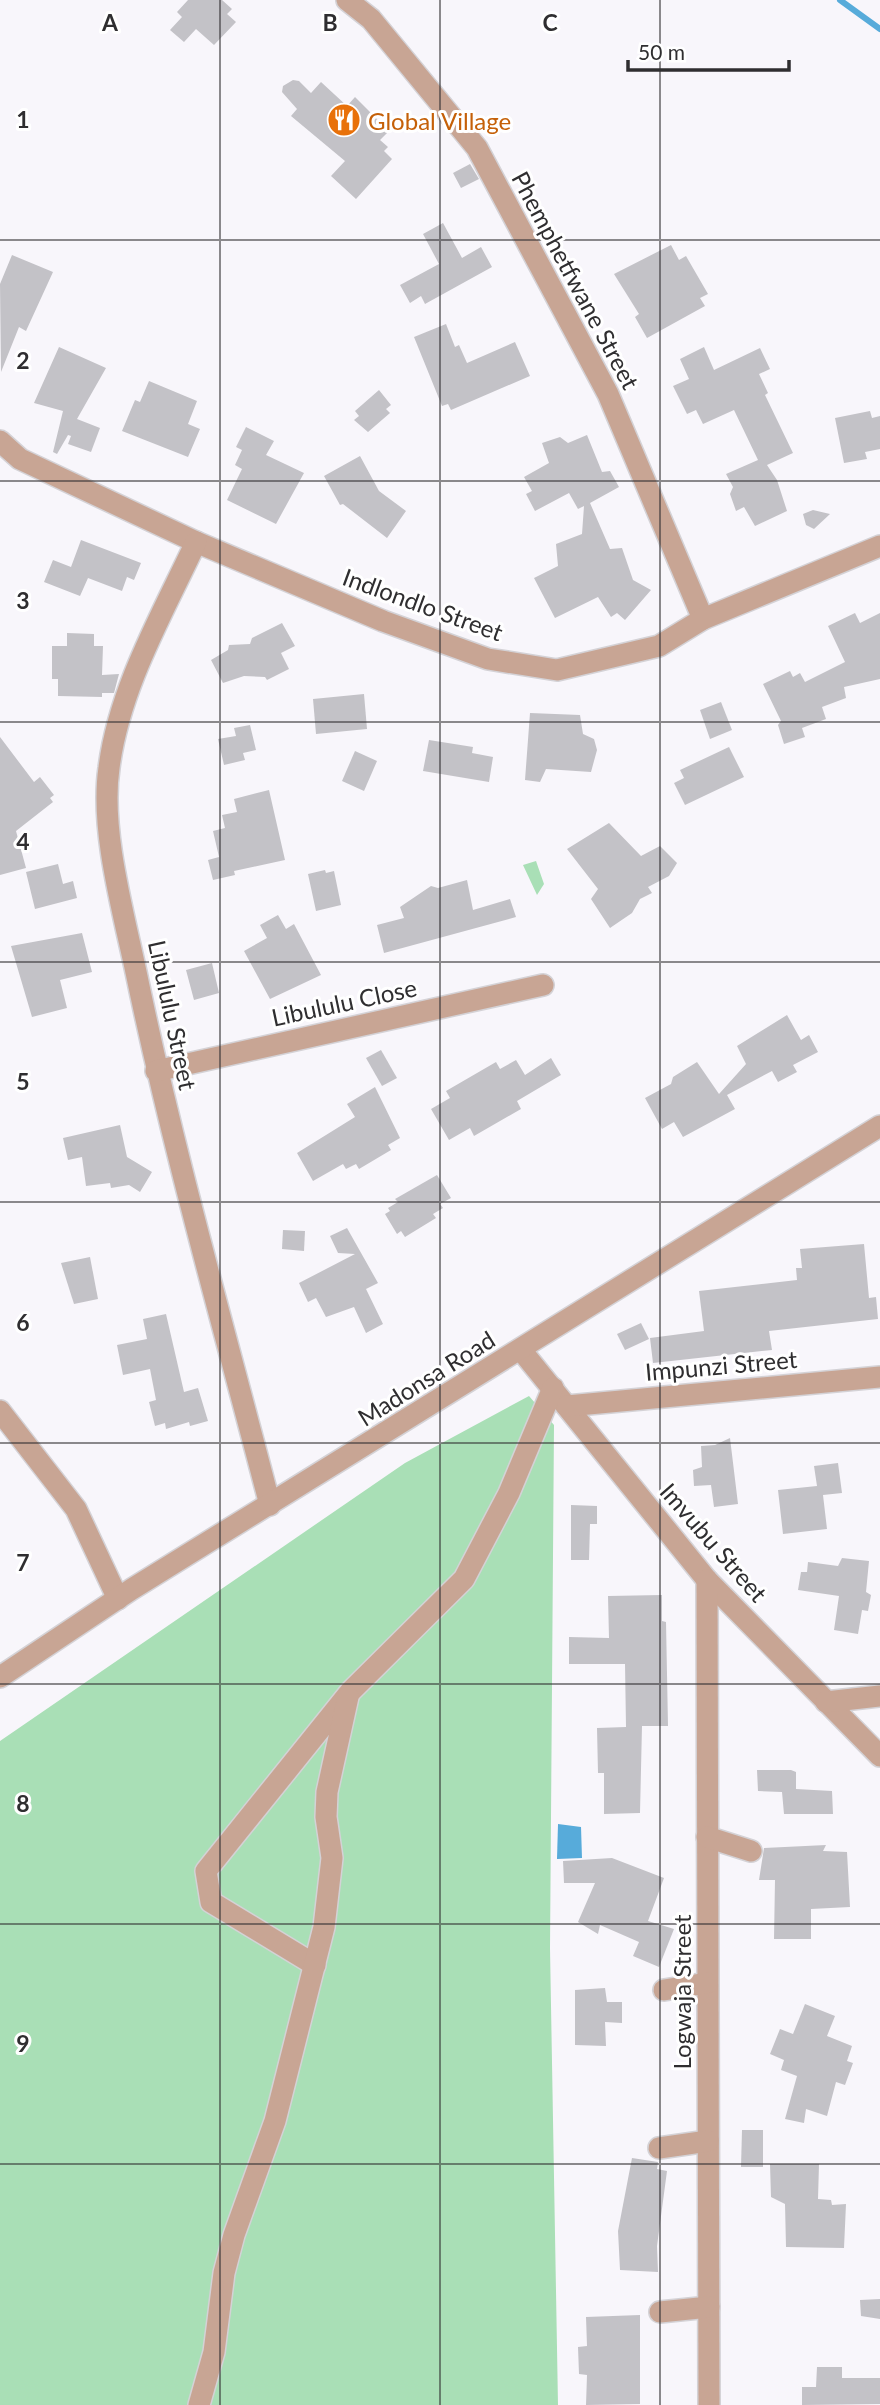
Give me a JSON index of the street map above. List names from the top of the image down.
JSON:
{
  "streets": {
    "street": [
      "Phemphetfwane Street",
      "Indlondlo Street",
      "Libululu Close",
      "Libululu Street",
      "Impunzi Street",
      "Madonsa Road",
      "Imvubu Street",
      "Logwaja Street"
    ]
  },
  "crossings": [
    ["Phemphetfwane Street", "Indlondlo Street"],
    ["Indlondlo Street", "Libululu Street"],
    ["Libululu Close", "Libululu Street"],
    ["Libululu Street", "Madonsa Road"],
    ["Impunzi Street", "Imvubu Street"],
    ["Madonsa Road", "Imvubu Street"],
    ["Imvubu Street", "Logwaja Street"]
  ],
  "places": {
    "restaurant": ["Global Village"]
  },
  "scale_bar": "50 m",
  "grid": {
    "columns": ["A", "B", "C"],
    "rows": [
      "1",
      "2",
      "3",
      "4",
      "5",
      "6",
      "7",
      "8",
      "9"
    ]
  }
}
